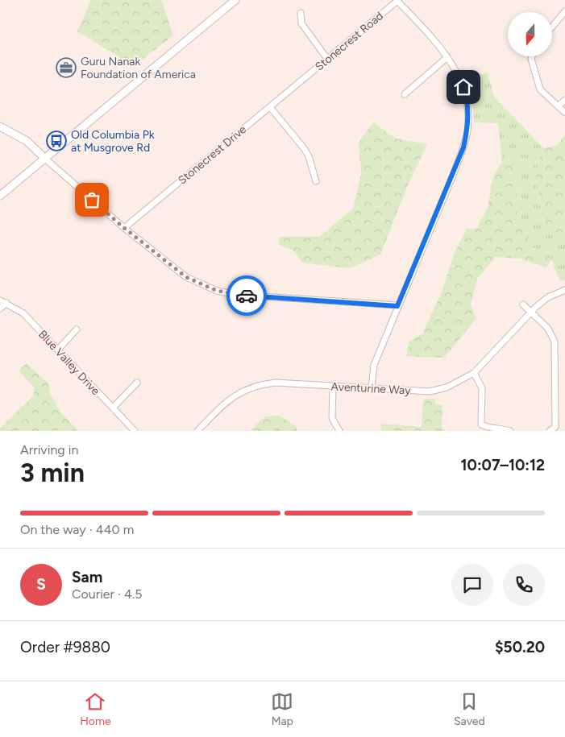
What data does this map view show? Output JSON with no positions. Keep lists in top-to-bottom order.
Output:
{
  "streets": {
    "street": [
      "Stonecrest Road",
      "Stonecrest Drive",
      "Blue Valley Drive",
      "Aventurine Way"
    ]
  },
  "crossings": [
    ["Stonecrest Road", "Stonecrest Drive"]
  ],
  "places": {
    "office": ["Guru Nanak Foundation of America"],
    "bus stop": ["Old Columbia Pk at Musgrove Rd"]
  },
  "north": "bottom",
  "page": {
    "heading": ["3 min", "Arriving in", "10:07–10:12"],
    "panel": [
      "Sam",
      "Courier · 4.5",
      "Order #9880",
      "$50.20"
    ],
    "bar": "On the way · 440 m",
    "round": "S",
    "tabs": ["Home", "Map", "Saved"]
  }
}
